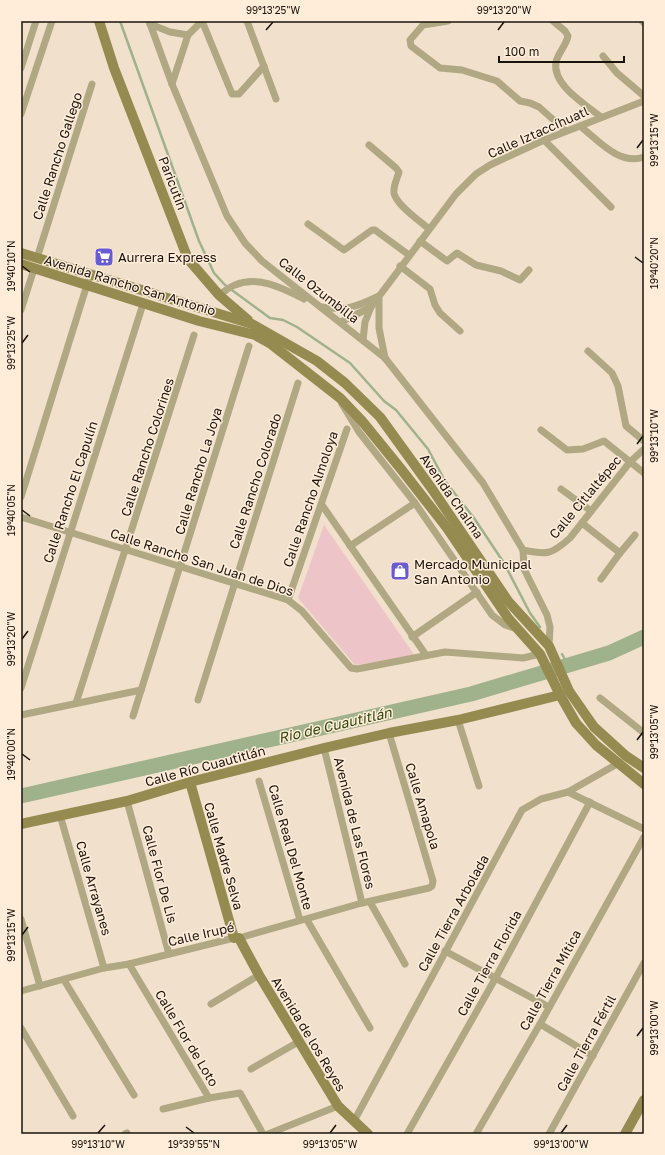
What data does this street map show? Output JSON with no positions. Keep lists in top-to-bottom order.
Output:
{
  "streets": {
    "main road": [
      "Paricutin",
      "Avenida Rancho San Antonio",
      "Avenida Chalma",
      "Calle Río Cuautitlán",
      "Calle Madre Selva",
      "Avenida de los Reyes"
    ],
    "street": [
      "Calle Iztaccíhuatl",
      "Calle Rancho Gallego",
      "Calle Ozumbilla",
      "Calle Rancho Colorines",
      "Calle Rancho La Joya",
      "Calle Rancho Colorado",
      "Calle Rancho El Capulín",
      "Calle Citlaltépec",
      "Calle Rancho Almoloya",
      "Calle Rancho San Juan de Dios",
      "Calle Amapola",
      "Avenida de Las Flores",
      "Calle Real Del Monte",
      "Calle Flor De Lis",
      "Calle Arrayanes",
      "Calle Tierra Arbolada",
      "Calle Irupé",
      "Calle Tierra Florida",
      "Calle Tierra Mítica",
      "Calle Flor de Loto",
      "Calle Tierra Fértil"
    ]
  },
  "crossings": [
    ["Calle Iztaccíhuatl", "Calle Ozumbilla"],
    ["Calle Rancho Gallego", "Avenida Rancho San Antonio"],
    ["Paricutin", "Avenida Rancho San Antonio"],
    ["Paricutin", "Avenida Chalma"],
    ["Avenida Rancho San Antonio", "Calle Rancho El Capulín"],
    ["Avenida Rancho San Antonio", "Avenida Chalma"],
    ["Calle Ozumbilla", "Calle Citlaltépec"],
    ["Calle Rancho Colorines", "Calle Rancho San Juan de Dios"],
    ["Calle Rancho La Joya", "Calle Rancho San Juan de Dios"],
    ["Calle Rancho Colorado", "Calle Rancho San Juan de Dios"],
    ["Calle Rancho El Capulín", "Calle Rancho San Juan de Dios"],
    ["Avenida Chalma", "Calle Rancho San Juan de Dios"],
    ["Avenida Chalma", "Calle Río Cuautitlán"],
    ["Avenida Chalma", "Calle Tierra Arbolada"],
    ["Calle Rancho Almoloya", "Calle Rancho San Juan de Dios"],
    ["Calle Río Cuautitlán", "Calle Amapola"],
    ["Calle Río Cuautitlán", "Avenida de Las Flores"],
    ["Calle Río Cuautitlán", "Calle Madre Selva"],
    ["Calle Río Cuautitlán", "Calle Flor De Lis"],
    ["Calle Río Cuautitlán", "Calle Arrayanes"],
    ["Calle Amapola", "Calle Irupé"],
    ["Avenida de Las Flores", "Calle Irupé"],
    ["Calle Real Del Monte", "Calle Irupé"],
    ["Calle Madre Selva", "Calle Irupé"],
    ["Calle Madre Selva", "Avenida de los Reyes"],
    ["Calle Flor De Lis", "Calle Irupé"],
    ["Calle Arrayanes", "Calle Irupé"],
    ["Calle Tierra Arbolada", "Avenida de los Reyes"],
    ["Calle Irupé", "Avenida de los Reyes"],
    ["Calle Irupé", "Calle Flor de Loto"]
  ],
  "water": ["Rio de Cuautitlán"],
  "places": {
    "supermarket": ["Aurrera Express"],
    "shop": ["Mercado Municipal San Antonio"]
  },
  "scale_bar": "100 m",
  "coordinates": [
    "99°13'25\"W",
    "99°13'20\"W",
    "99°13'15\"W",
    "19°40'20\"N",
    "19°40'10\"N",
    "99°13'10\"W",
    "19°40'05\"N",
    "99°13'05\"W",
    "19°40'00\"N",
    "99°13'00\"W",
    "19°39'55\"N"
  ]
}
